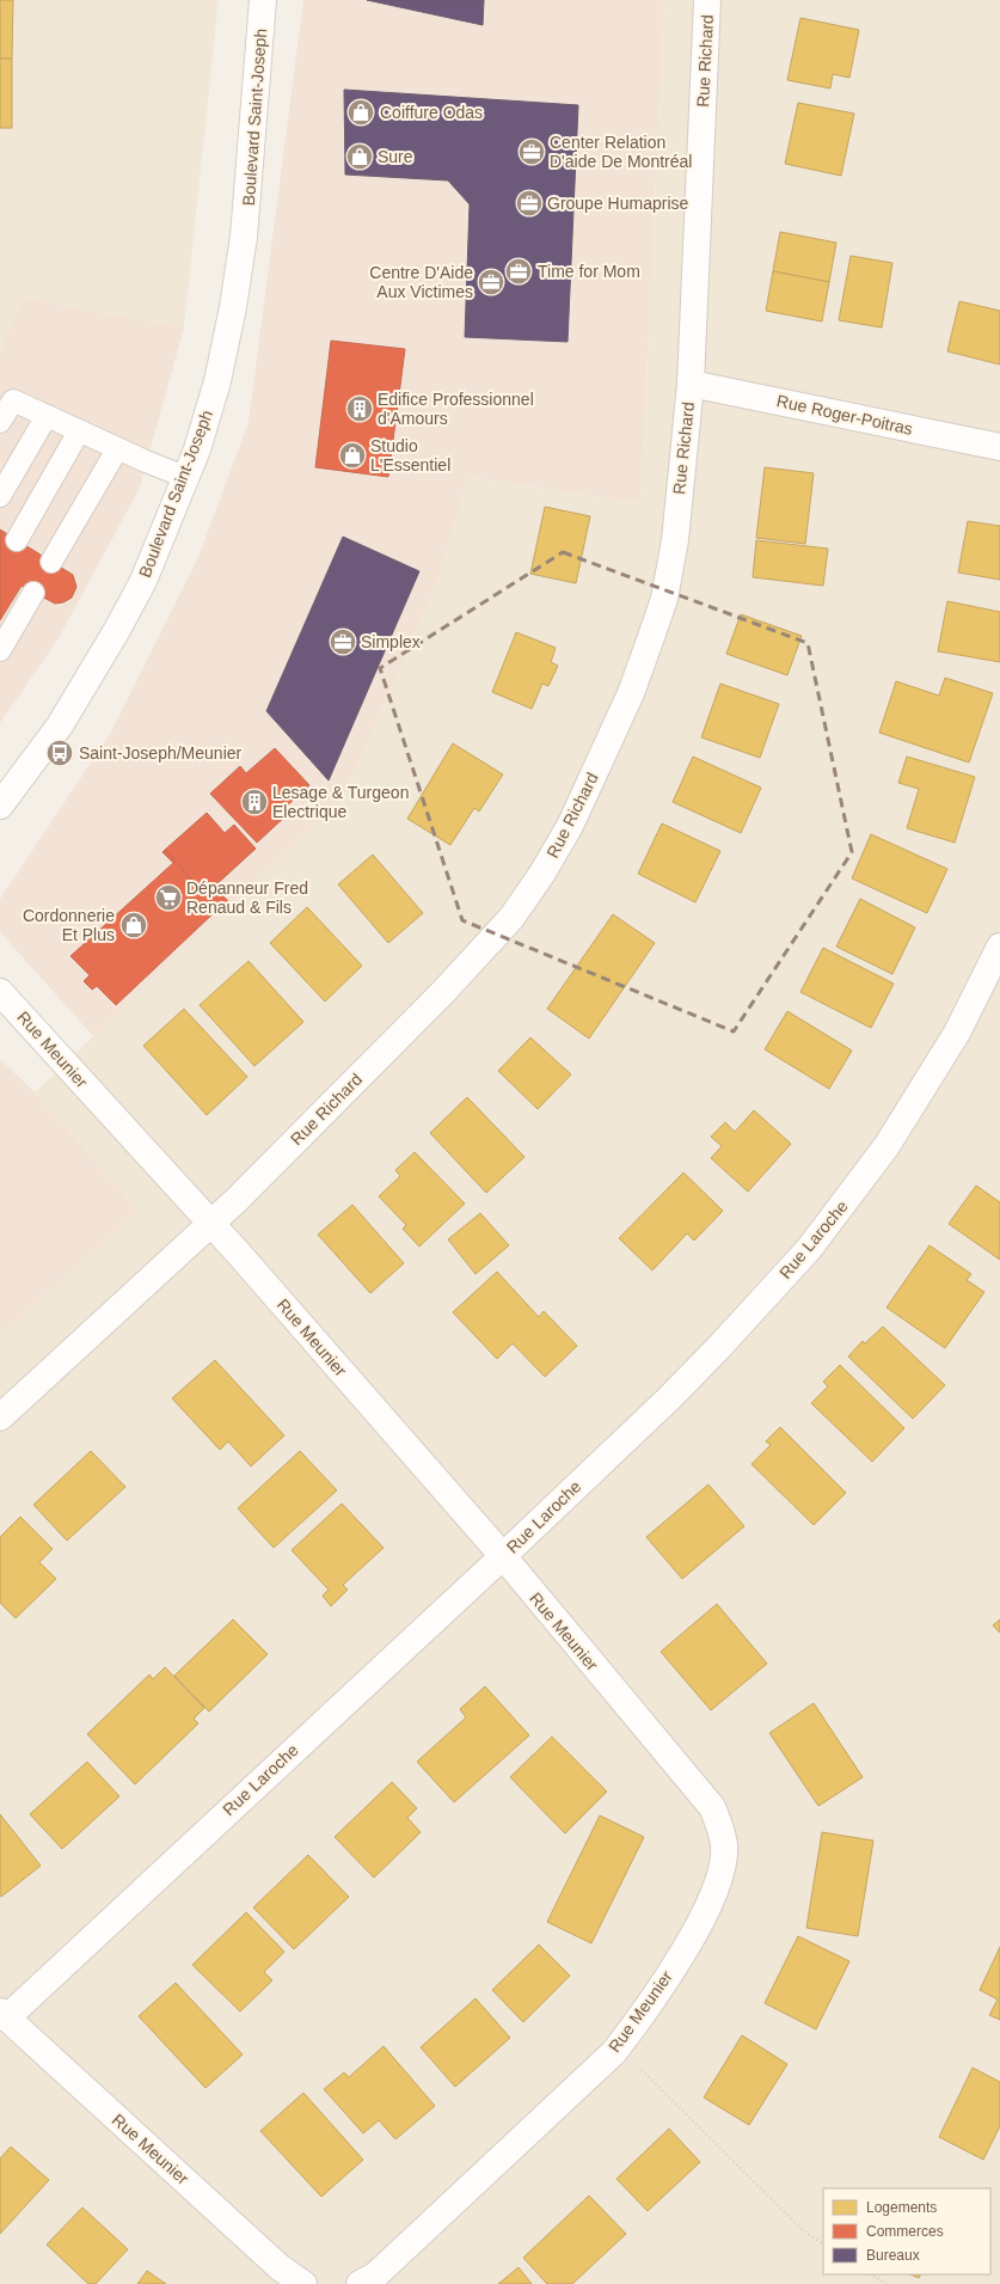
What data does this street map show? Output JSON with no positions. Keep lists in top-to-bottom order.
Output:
{
  "streets": {
    "street": [
      "Rue Richard",
      "Boulevard Saint-Joseph",
      "Rue Roger-Poitras",
      "Rue Meunier",
      "Rue Laroche"
    ]
  },
  "crossings": [
    ["Rue Richard", "Rue Roger-Poitras"],
    ["Rue Richard", "Rue Meunier"],
    ["Rue Meunier", "Rue Laroche"]
  ],
  "places": {
    "shop": [
      "Coiffure Odas",
      "Sure",
      "Studio L'Essentiel",
      "Cordonnerie Et Plus"
    ],
    "office": [
      "Center Relation D'aide De Montréal",
      "Groupe Humaprise",
      "Time for Mom",
      "Centre D'Aide Aux Victimes",
      "Simplex"
    ],
    "building": ["Edifice Professionnel d'Amours", "Lesage & Turgeon Electrique"],
    "bus stop": ["Saint-Joseph/Meunier"],
    "supermarket": ["Dépanneur Fred Renaud & Fils"]
  },
  "legend": ["Logements", "Commerces", "Bureaux"]
}
